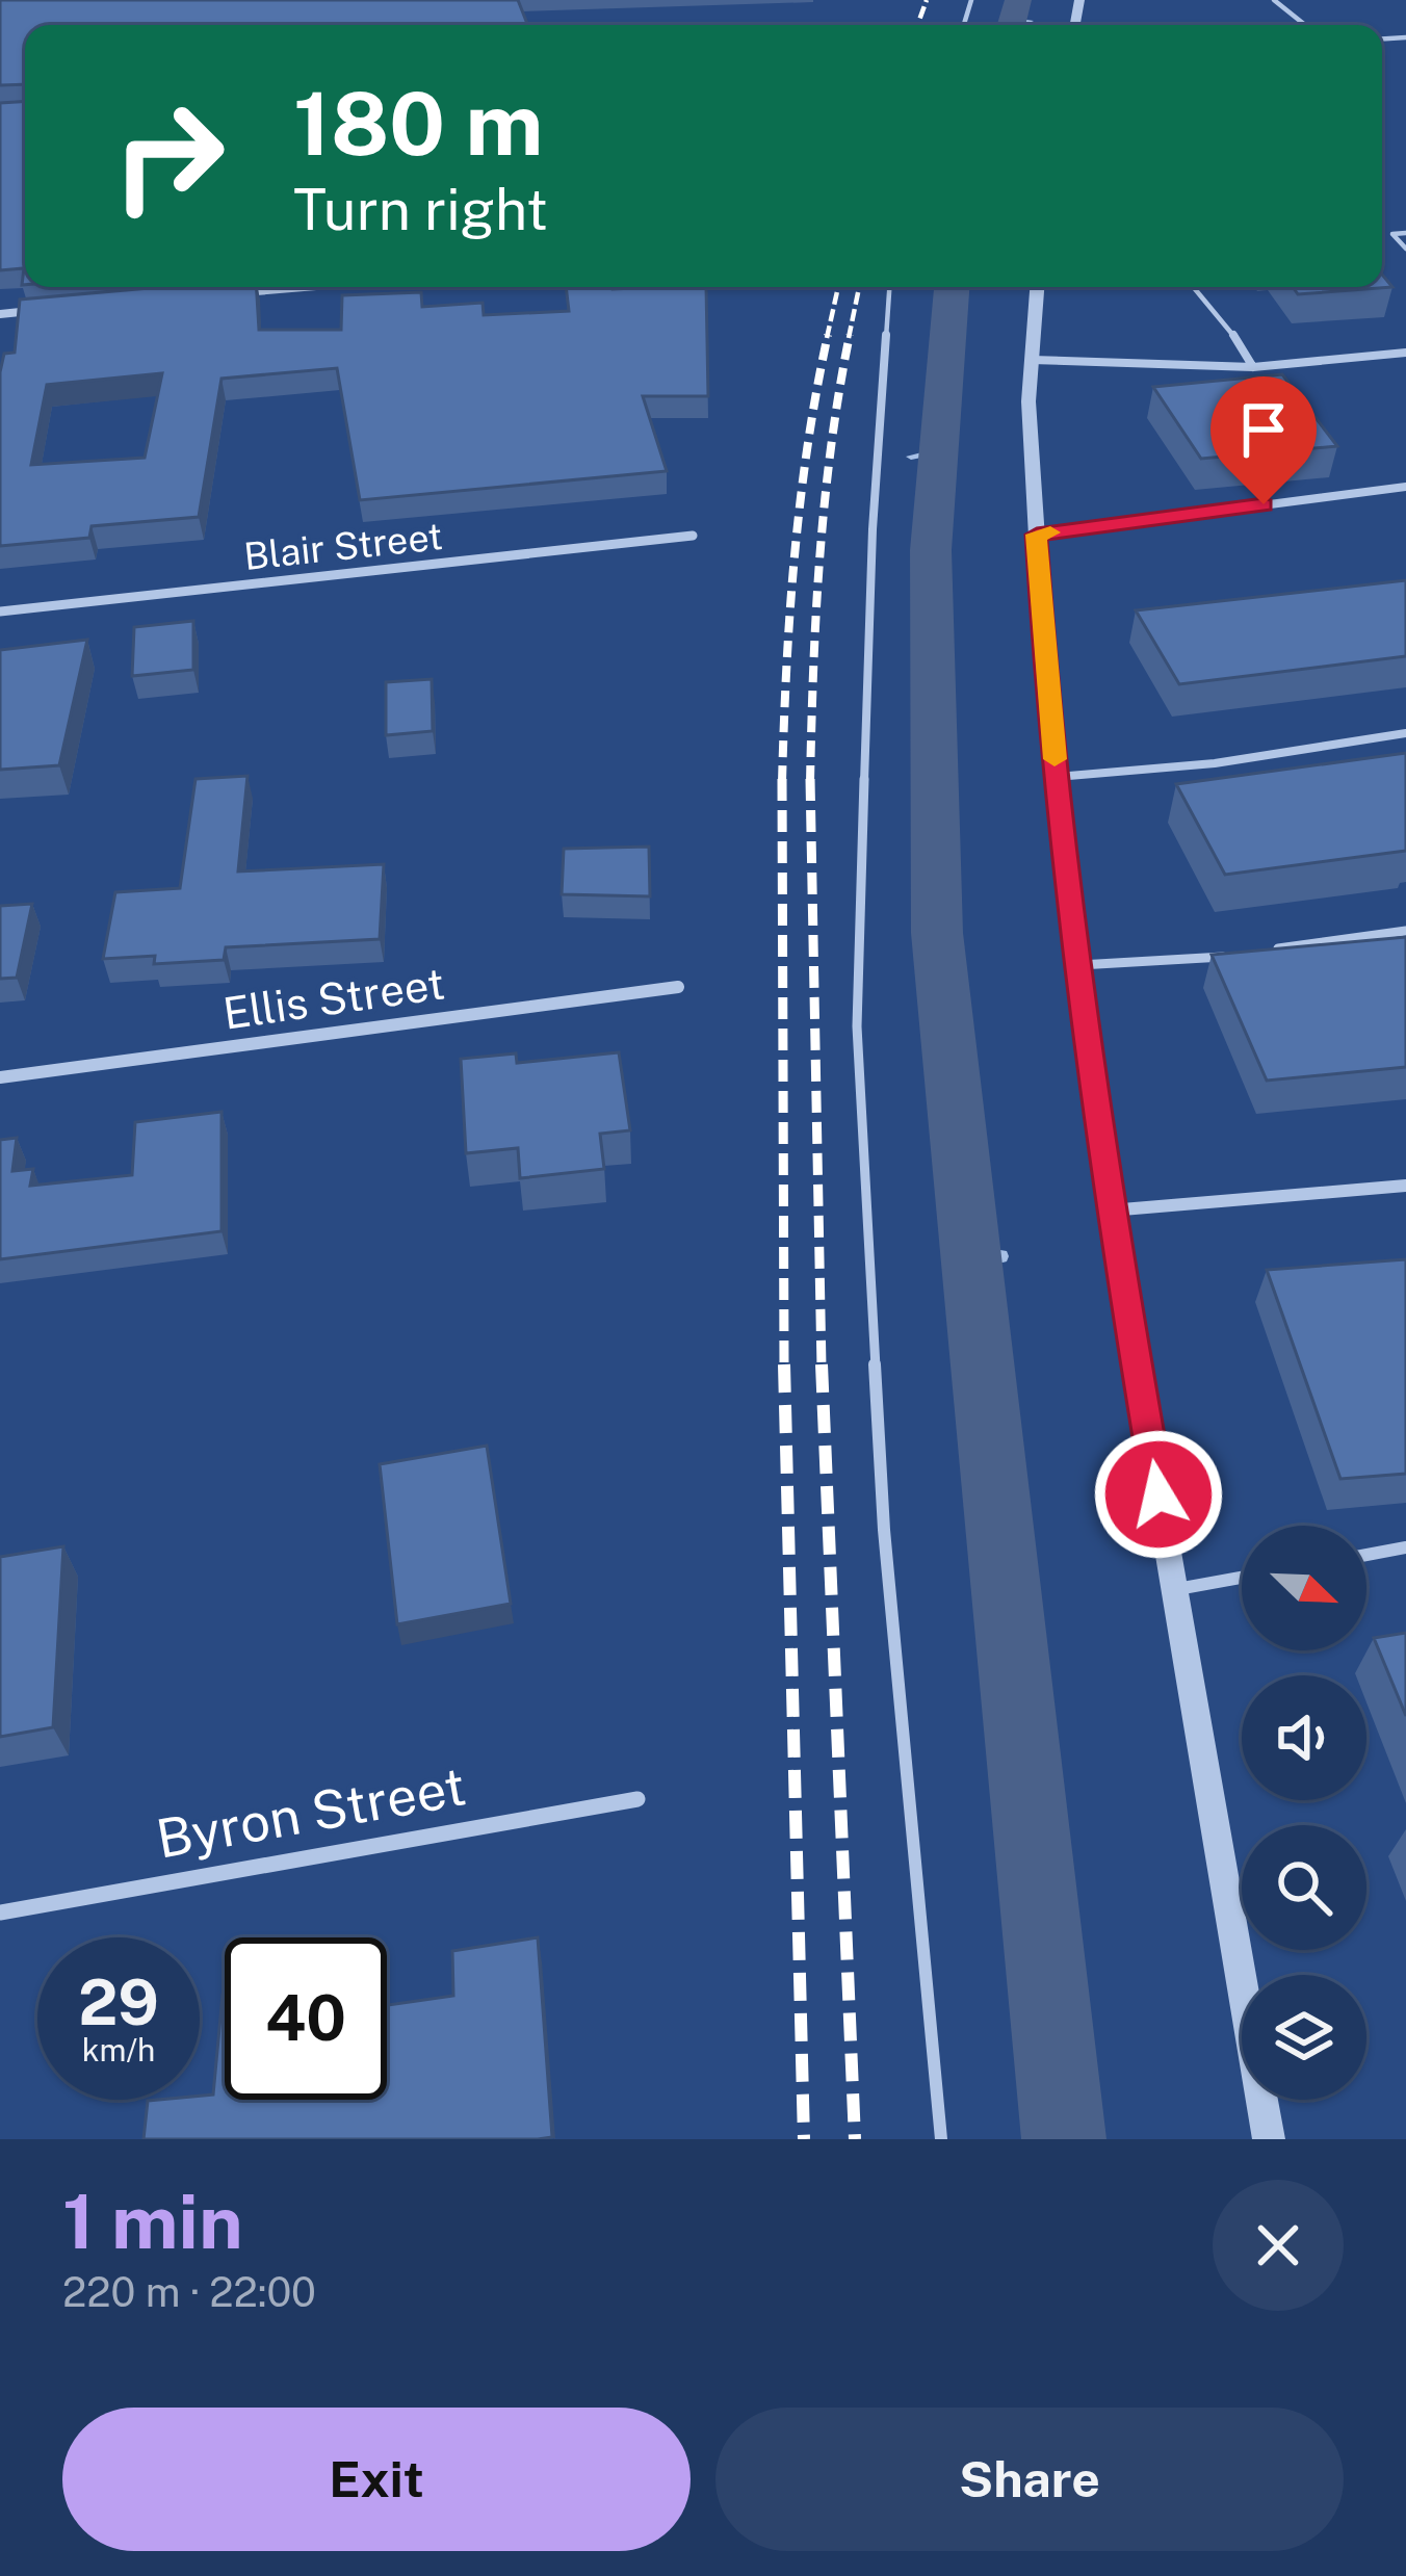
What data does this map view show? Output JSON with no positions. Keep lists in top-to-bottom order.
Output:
{
  "streets": {
    "street": ["Blair Street", "Ellis Street", "Byron Street"]
  },
  "north": "bottom right",
  "page": {
    "turn": ["180 m", "Turn right"],
    "speed": "29 km/h",
    "limit": "40",
    "heading": ["1 min", "220 m · 22:00"],
    "buttons": ["Exit", "Share"]
  }
}
